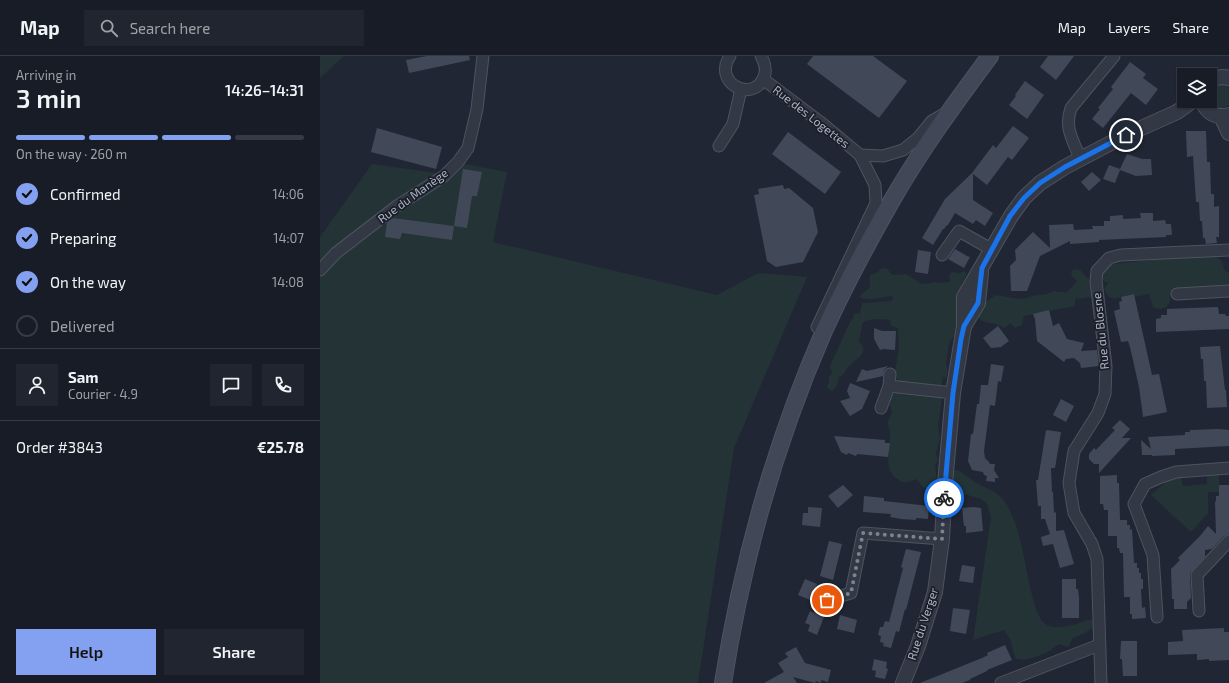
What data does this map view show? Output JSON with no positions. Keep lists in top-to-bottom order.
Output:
{
  "streets": {
    "street": [
      "Rue des Logettes",
      "Rue du Manège",
      "Rue du Blosne",
      "Rue du Verger"
    ]
  },
  "page": {
    "header": "Map",
    "search": "Search here",
    "nav": ["Map", "Layers", "Share"],
    "heading": ["3 min", "Arriving in", "14:26–14:31"],
    "panel": [
      "Sam",
      "Courier · 4.9",
      "Order #3843",
      "€25.78"
    ],
    "bar": "On the way · 260 m",
    "list": [
      ["Confirmed", "14:06"],
      ["Preparing", "14:07"],
      ["On the way", "14:08"],
      "Delivered"
    ],
    "buttons": ["Help", "Share"]
  }
}
